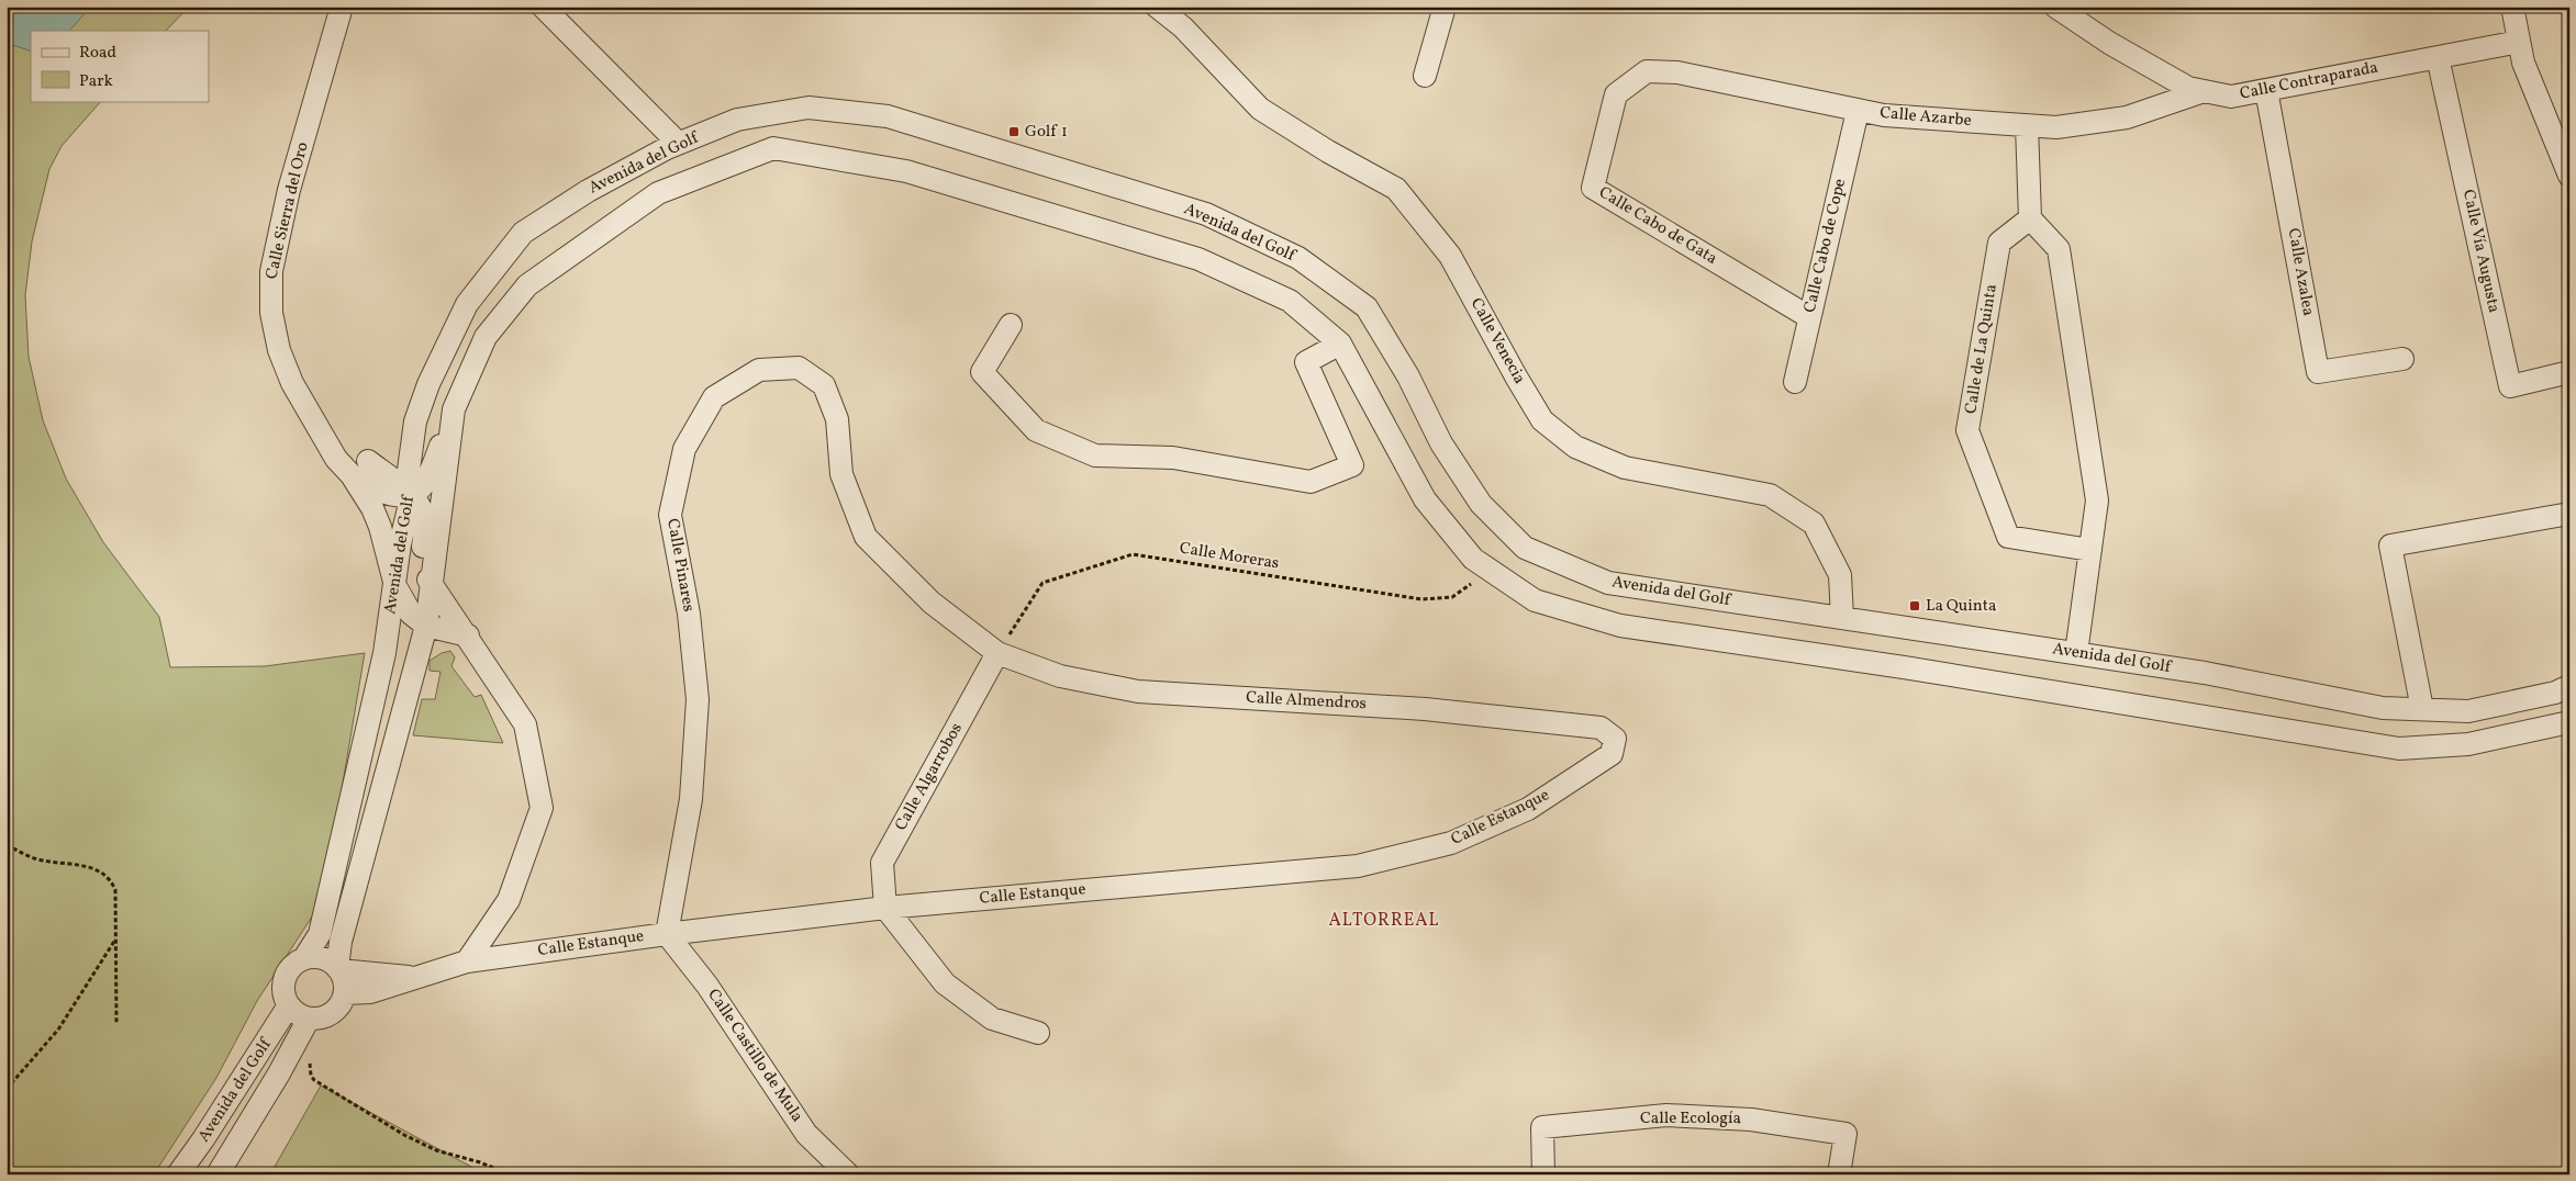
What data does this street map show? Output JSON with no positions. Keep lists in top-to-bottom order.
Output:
{
  "streets": {
    "street": [
      "Calle Contraparada",
      "Calle Azarbe",
      "Avenida del Golf",
      "Calle Sierra del Oro",
      "Calle Cabo de Gata",
      "Calle Cabo de Cope",
      "Calle Vía Augusta",
      "Calle Azalea",
      "Calle Venecia",
      "Calle de La Quinta",
      "Calle Pinares",
      "Calle Almendros",
      "Calle Algarrobos",
      "Calle Estanque",
      "Calle Castillo de Mula",
      "Calle Ecología"
    ],
    "path": ["Calle Moreras"]
  },
  "crossings": [
    ["Calle Contraparada", "Calle Azarbe"],
    ["Calle Contraparada", "Calle Vía Augusta"],
    ["Calle Contraparada", "Calle Azalea"],
    ["Calle Azarbe", "Calle Cabo de Gata"],
    ["Calle Azarbe", "Calle Cabo de Cope"],
    ["Avenida del Golf", "Calle Venecia"],
    ["Avenida del Golf", "Calle Moreras"],
    ["Avenida del Golf", "Calle Estanque"],
    ["Calle Cabo de Gata", "Calle Cabo de Cope"],
    ["Calle Moreras", "Calle Pinares"],
    ["Calle Moreras", "Calle Almendros"],
    ["Calle Moreras", "Calle Algarrobos"],
    ["Calle Pinares", "Calle Almendros"],
    ["Calle Pinares", "Calle Algarrobos"],
    ["Calle Pinares", "Calle Estanque"],
    ["Calle Pinares", "Calle Castillo de Mula"],
    ["Calle Almendros", "Calle Algarrobos"],
    ["Calle Almendros", "Calle Estanque"],
    ["Calle Algarrobos", "Calle Estanque"],
    ["Calle Estanque", "Calle Castillo de Mula"]
  ],
  "districts": ["ALTORREAL"],
  "places": {
    "transit": ["Golf 1", "La Quinta"]
  },
  "legend": ["Road", "Park"]
}
